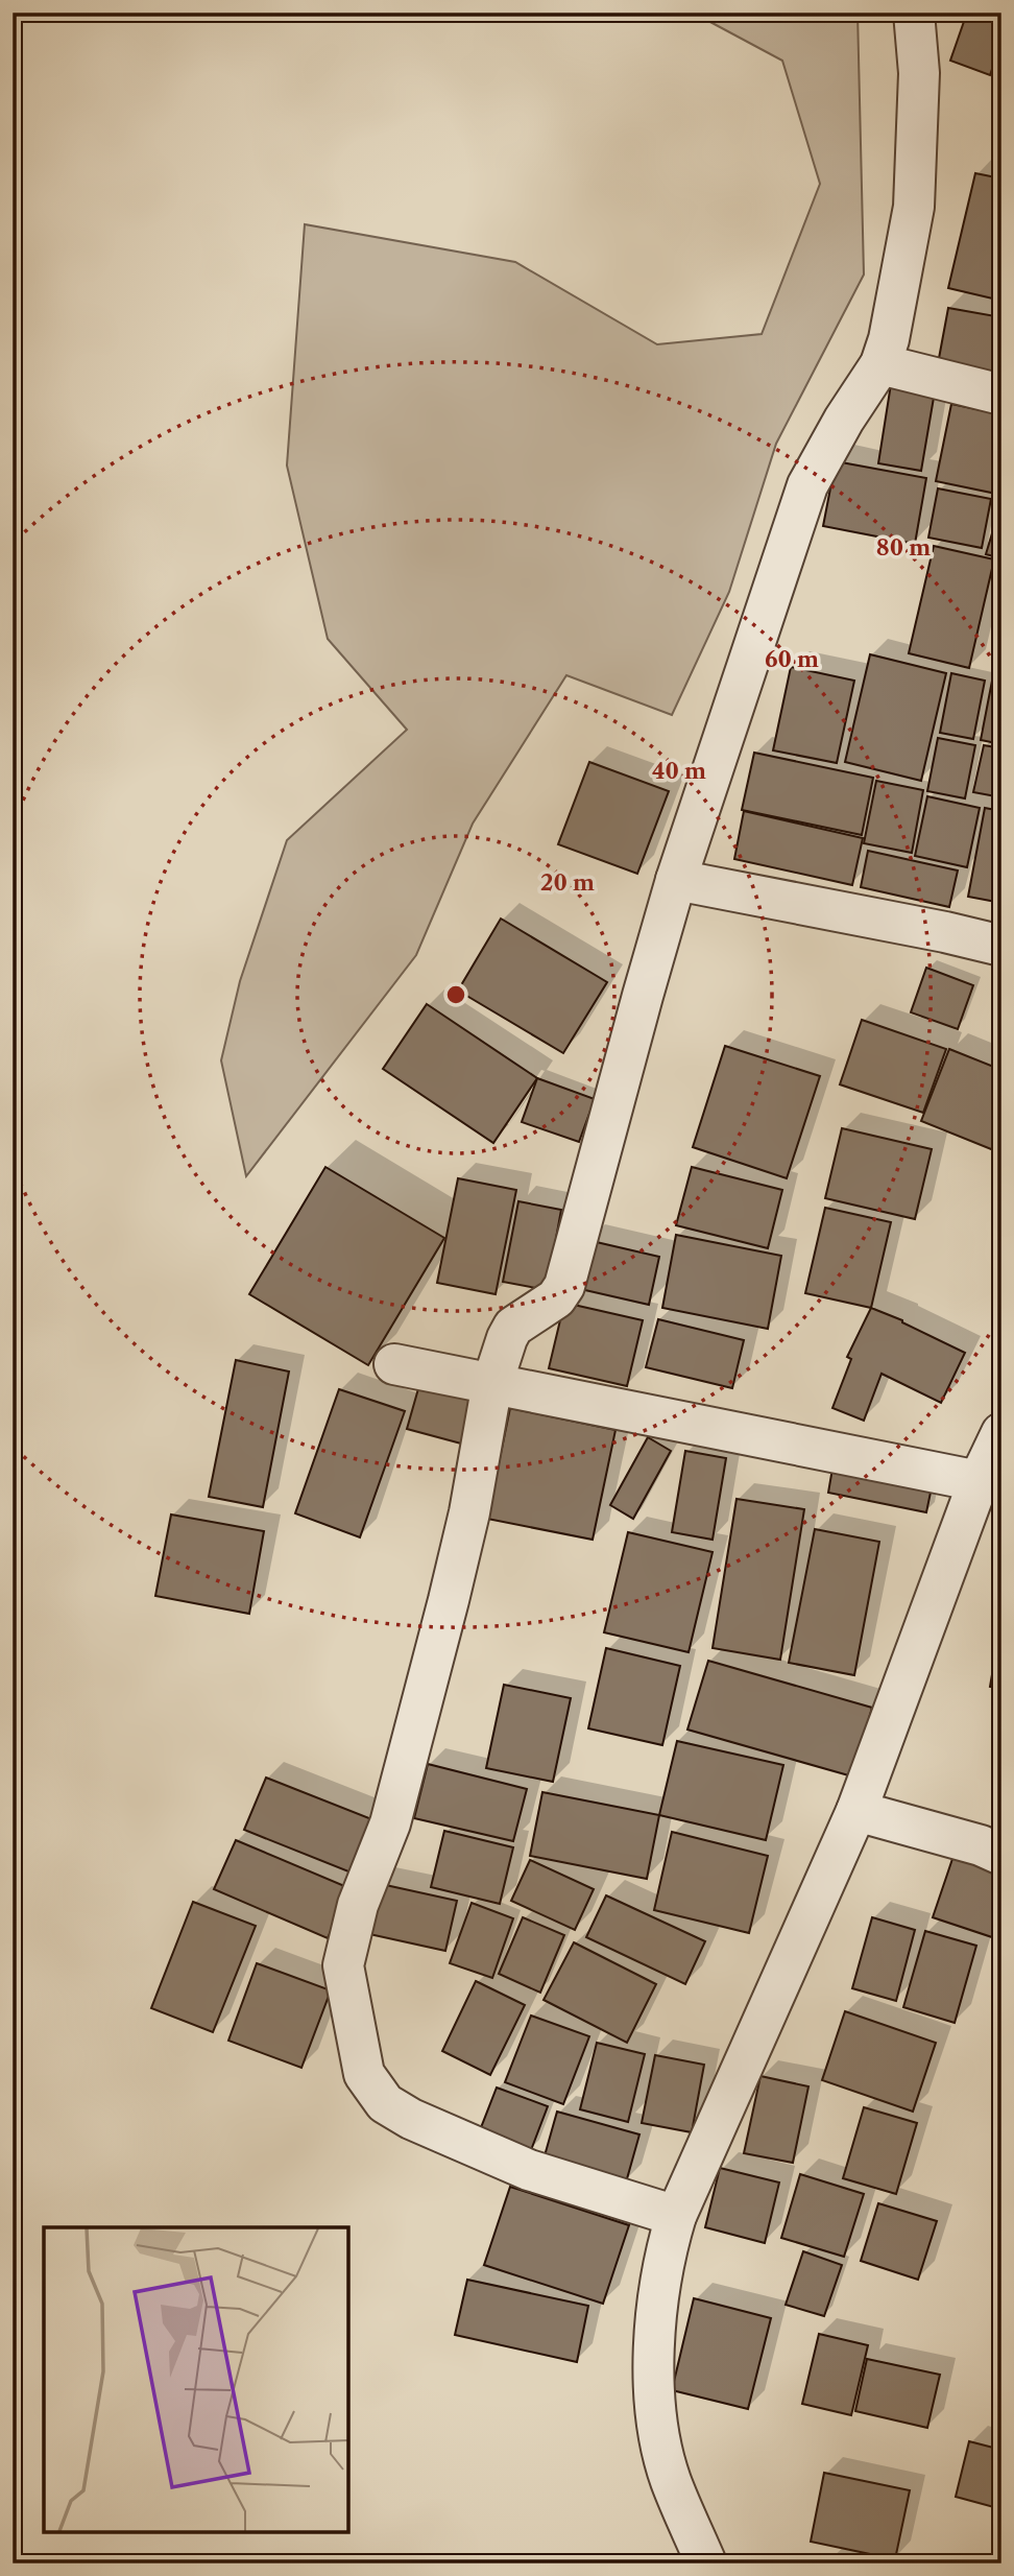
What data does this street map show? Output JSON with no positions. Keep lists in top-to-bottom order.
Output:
{
  "rings": [
    "80 m",
    "60 m",
    "40 m",
    "20 m"
  ]
}
